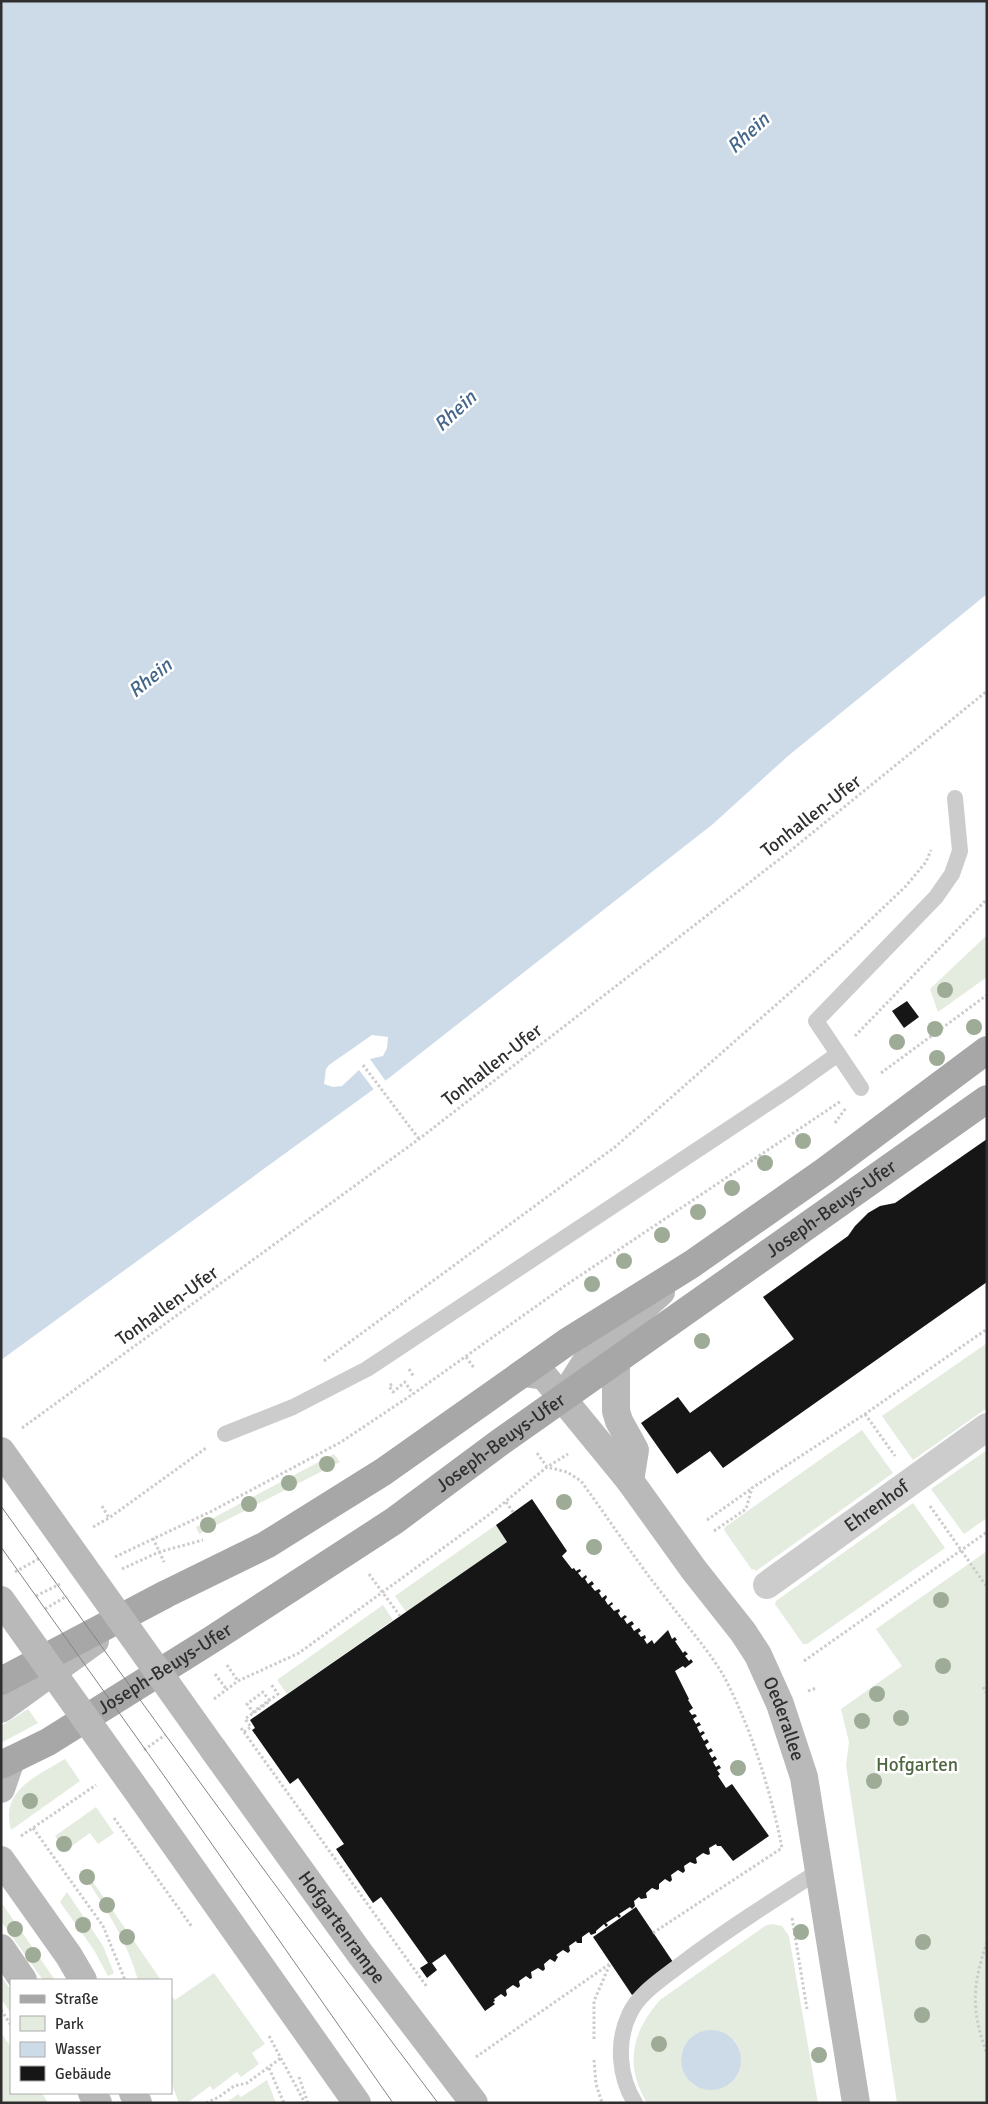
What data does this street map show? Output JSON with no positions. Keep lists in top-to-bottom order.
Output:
{
  "streets": {
    "main road": ["Joseph-Beuys-Ufer", "Oederallee", "Hofgartenrampe"],
    "street": ["Ehrenhof"],
    "path": ["Tonhallen-Ufer"]
  },
  "crossings": [
    ["Tonhallen-Ufer", "Hofgartenrampe"],
    ["Joseph-Beuys-Ufer", "Oederallee"]
  ],
  "water": ["Rhein"],
  "parks": ["Hofgarten"],
  "legend": [
    "Straße",
    "Park",
    "Wasser",
    "Gebäude"
  ]
}
